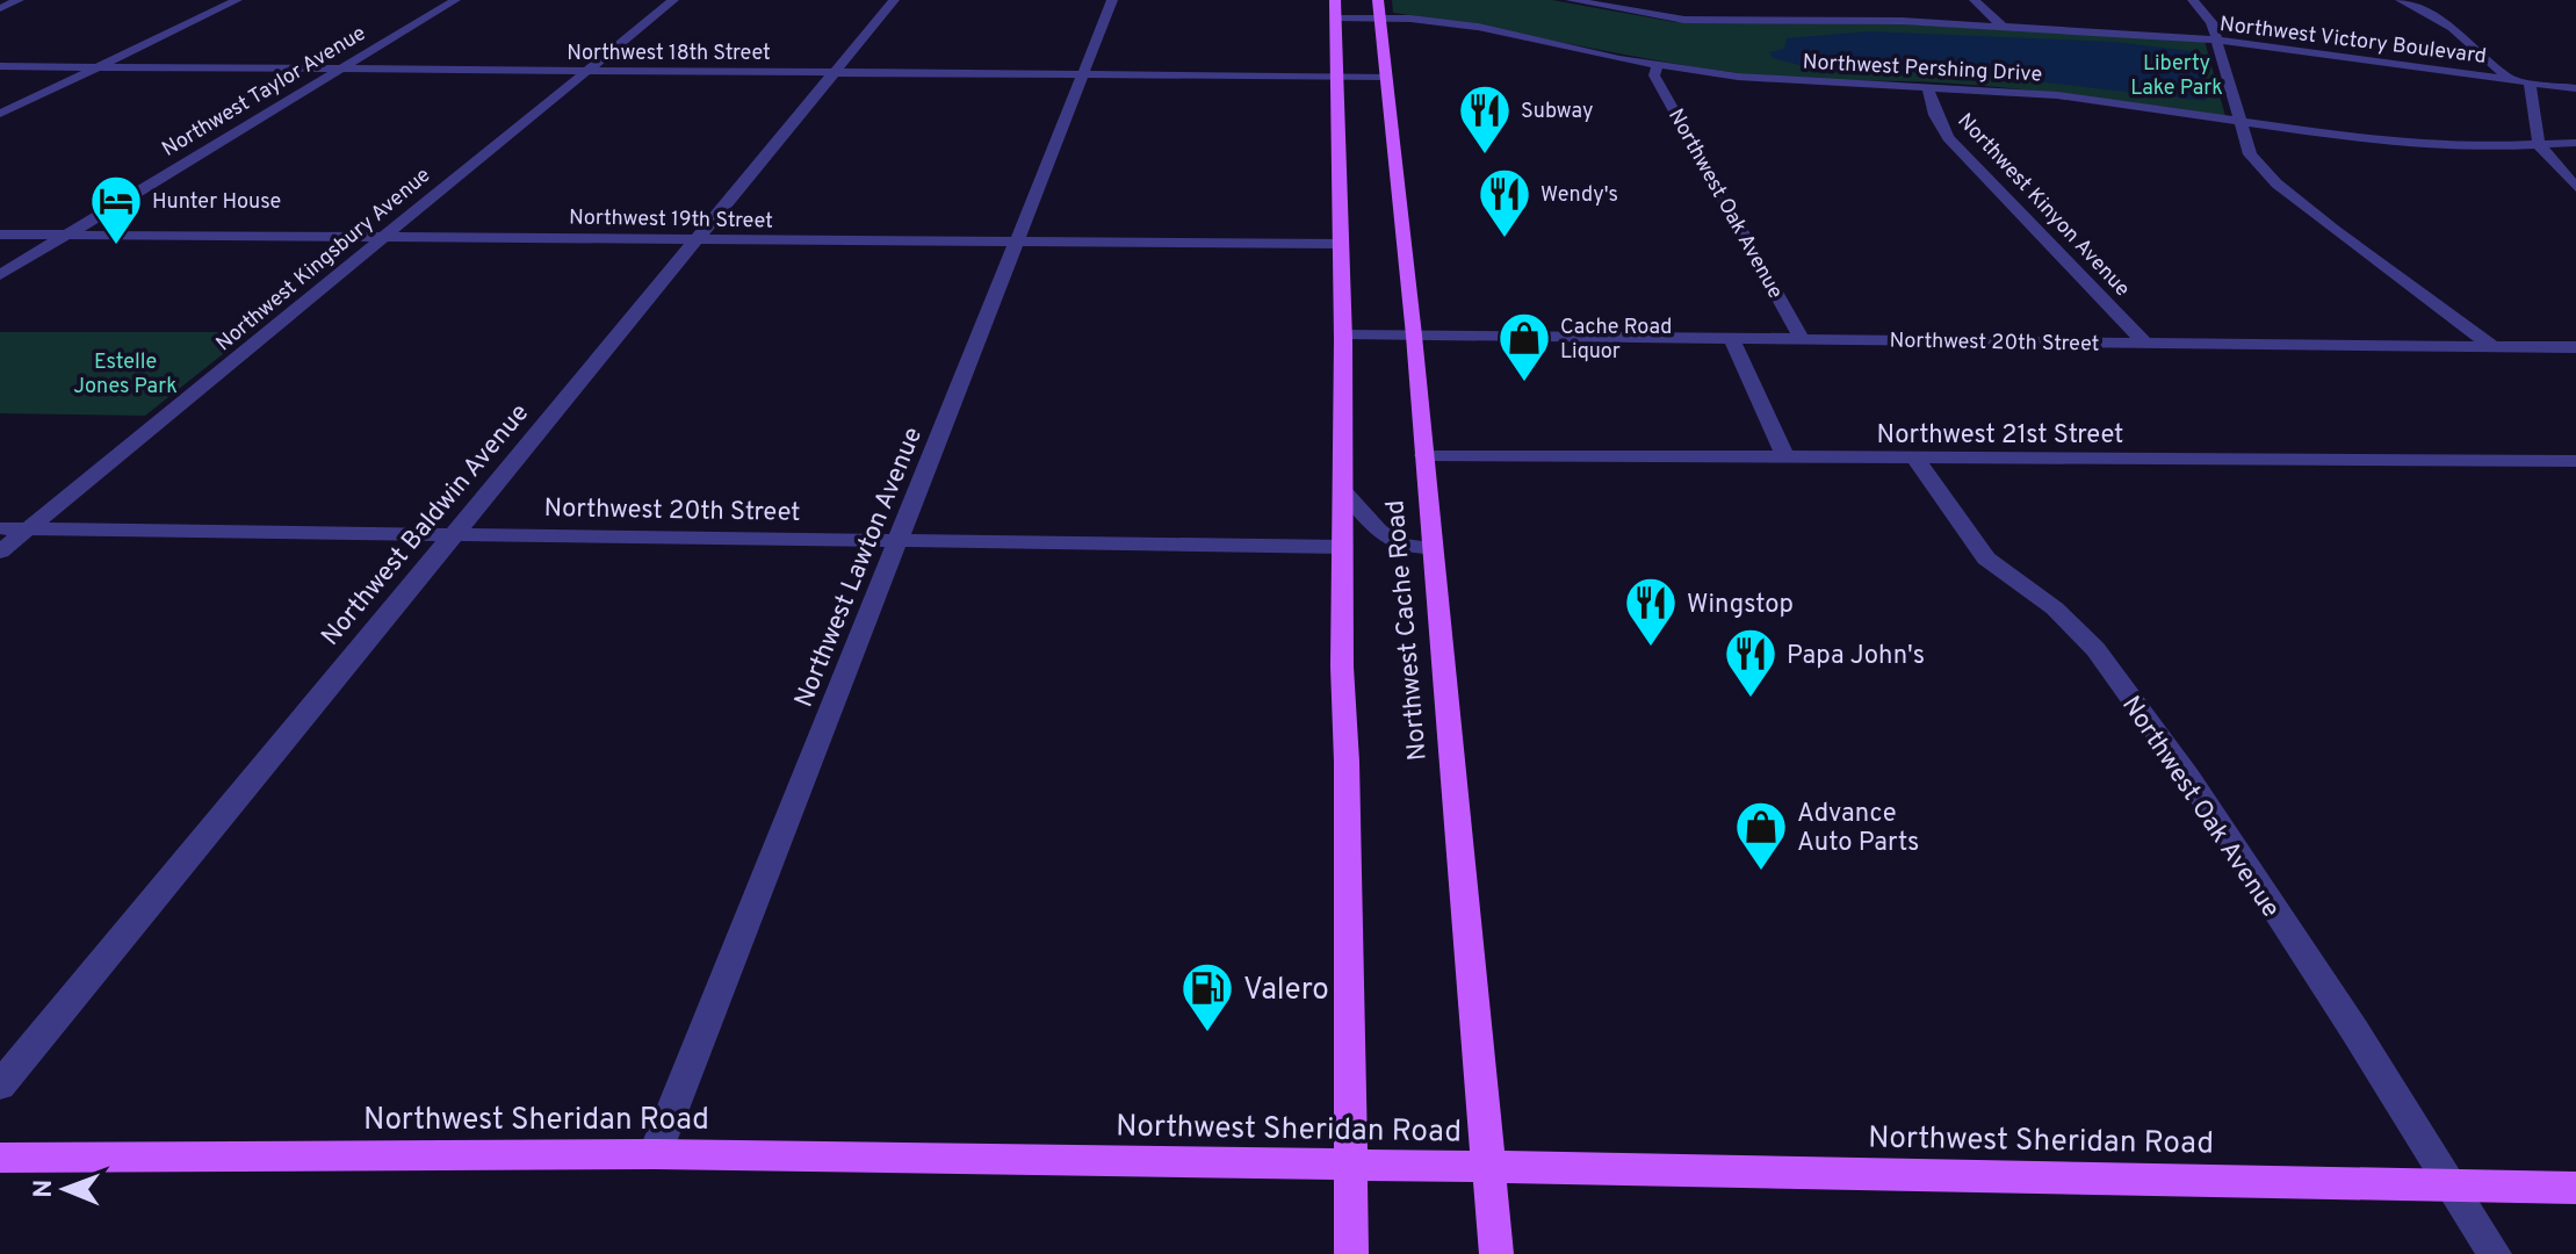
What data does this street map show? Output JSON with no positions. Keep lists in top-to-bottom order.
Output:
{
  "streets": {
    "main road": ["Northwest Cache Road", "Northwest Sheridan Road"],
    "street": [
      "Northwest Victory Boulevard",
      "Northwest 18th Street",
      "Northwest Pershing Drive",
      "Northwest Taylor Avenue",
      "Northwest Oak Avenue",
      "Northwest Kinyon Avenue",
      "Northwest 19th Street",
      "Northwest Kingsbury Avenue",
      "Northwest 20th Street",
      "Northwest 21st Street",
      "Northwest Baldwin Avenue",
      "Northwest Lawton Avenue"
    ]
  },
  "crossings": [
    ["Northwest 18th Street", "Northwest Taylor Avenue"],
    ["Northwest 18th Street", "Northwest Kingsbury Avenue"],
    ["Northwest 18th Street", "Northwest Baldwin Avenue"],
    ["Northwest 18th Street", "Northwest Lawton Avenue"],
    ["Northwest 18th Street", "Northwest Cache Road"],
    ["Northwest Pershing Drive", "Northwest Oak Avenue"],
    ["Northwest Pershing Drive", "Northwest Kinyon Avenue"],
    ["Northwest Pershing Drive", "Northwest Cache Road"],
    ["Northwest Taylor Avenue", "Northwest 19th Street"],
    ["Northwest Oak Avenue", "Northwest 20th Street"],
    ["Northwest Oak Avenue", "Northwest 21st Street"],
    ["Northwest Oak Avenue", "Northwest Sheridan Road"],
    ["Northwest Kinyon Avenue", "Northwest 20th Street"],
    ["Northwest 19th Street", "Northwest Kingsbury Avenue"],
    ["Northwest 19th Street", "Northwest Baldwin Avenue"],
    ["Northwest 19th Street", "Northwest Lawton Avenue"],
    ["Northwest 19th Street", "Northwest Cache Road"],
    ["Northwest Kingsbury Avenue", "Northwest 20th Street"],
    ["Northwest 20th Street", "Northwest Baldwin Avenue"],
    ["Northwest 20th Street", "Northwest Lawton Avenue"],
    ["Northwest 20th Street", "Northwest Cache Road"],
    ["Northwest 21st Street", "Northwest Cache Road"],
    ["Northwest Lawton Avenue", "Northwest Sheridan Road"],
    ["Northwest Cache Road", "Northwest Sheridan Road"]
  ],
  "parks": ["Liberty Lake Park", "Estelle Jones Park"],
  "places": {
    "restaurant": [
      "Subway",
      "Wendy's",
      "Wingstop",
      "Papa John's"
    ],
    "hotel": ["Hunter House"],
    "shop": ["Cache Road Liquor", "Advance Auto Parts"],
    "fuel station": ["Valero"]
  },
  "north": "left"
}
